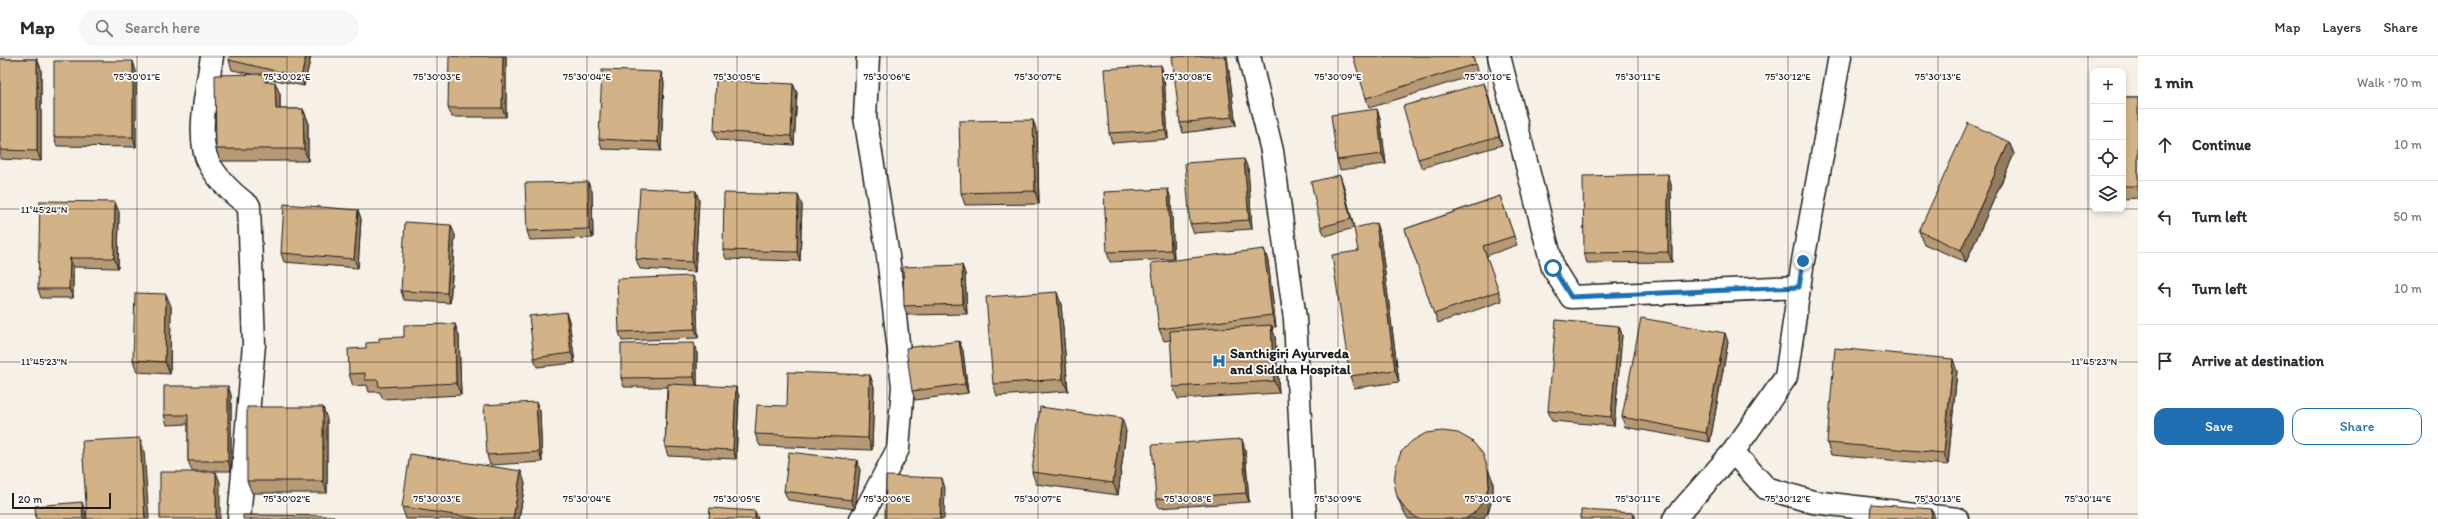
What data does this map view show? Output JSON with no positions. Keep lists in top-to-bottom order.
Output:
{
  "places": {
    "hospital": ["Santhigiri Ayurveda and Siddha Hospital"]
  },
  "scale_bar": "20 m",
  "page": {
    "header": "Map",
    "search": "Search here",
    "nav": ["Map", "Layers", "Share"],
    "heading": ["1 min", "Walk · 70 m"],
    "map_buttons": ["+", "−"],
    "list": [
      ["Continue", "10 m"],
      ["Turn left", "50 m"],
      ["Turn left", "10 m"],
      "Arrive at destination"
    ],
    "buttons": ["Save", "Share"],
    "scale": "20 m"
  },
  "coordinates": [
    "75°30'01\"E",
    "75°30'02\"E",
    "75°30'03\"E",
    "75°30'04\"E",
    "75°30'05\"E",
    "75°30'06\"E",
    "75°30'07\"E",
    "75°30'08\"E",
    "75°30'09\"E",
    "75°30'10\"E",
    "75°30'11\"E",
    "75°30'12\"E",
    "75°30'13\"E",
    "11°45'24\"N",
    "11°45'23\"N",
    "75°30'14\"E"
  ]
}
